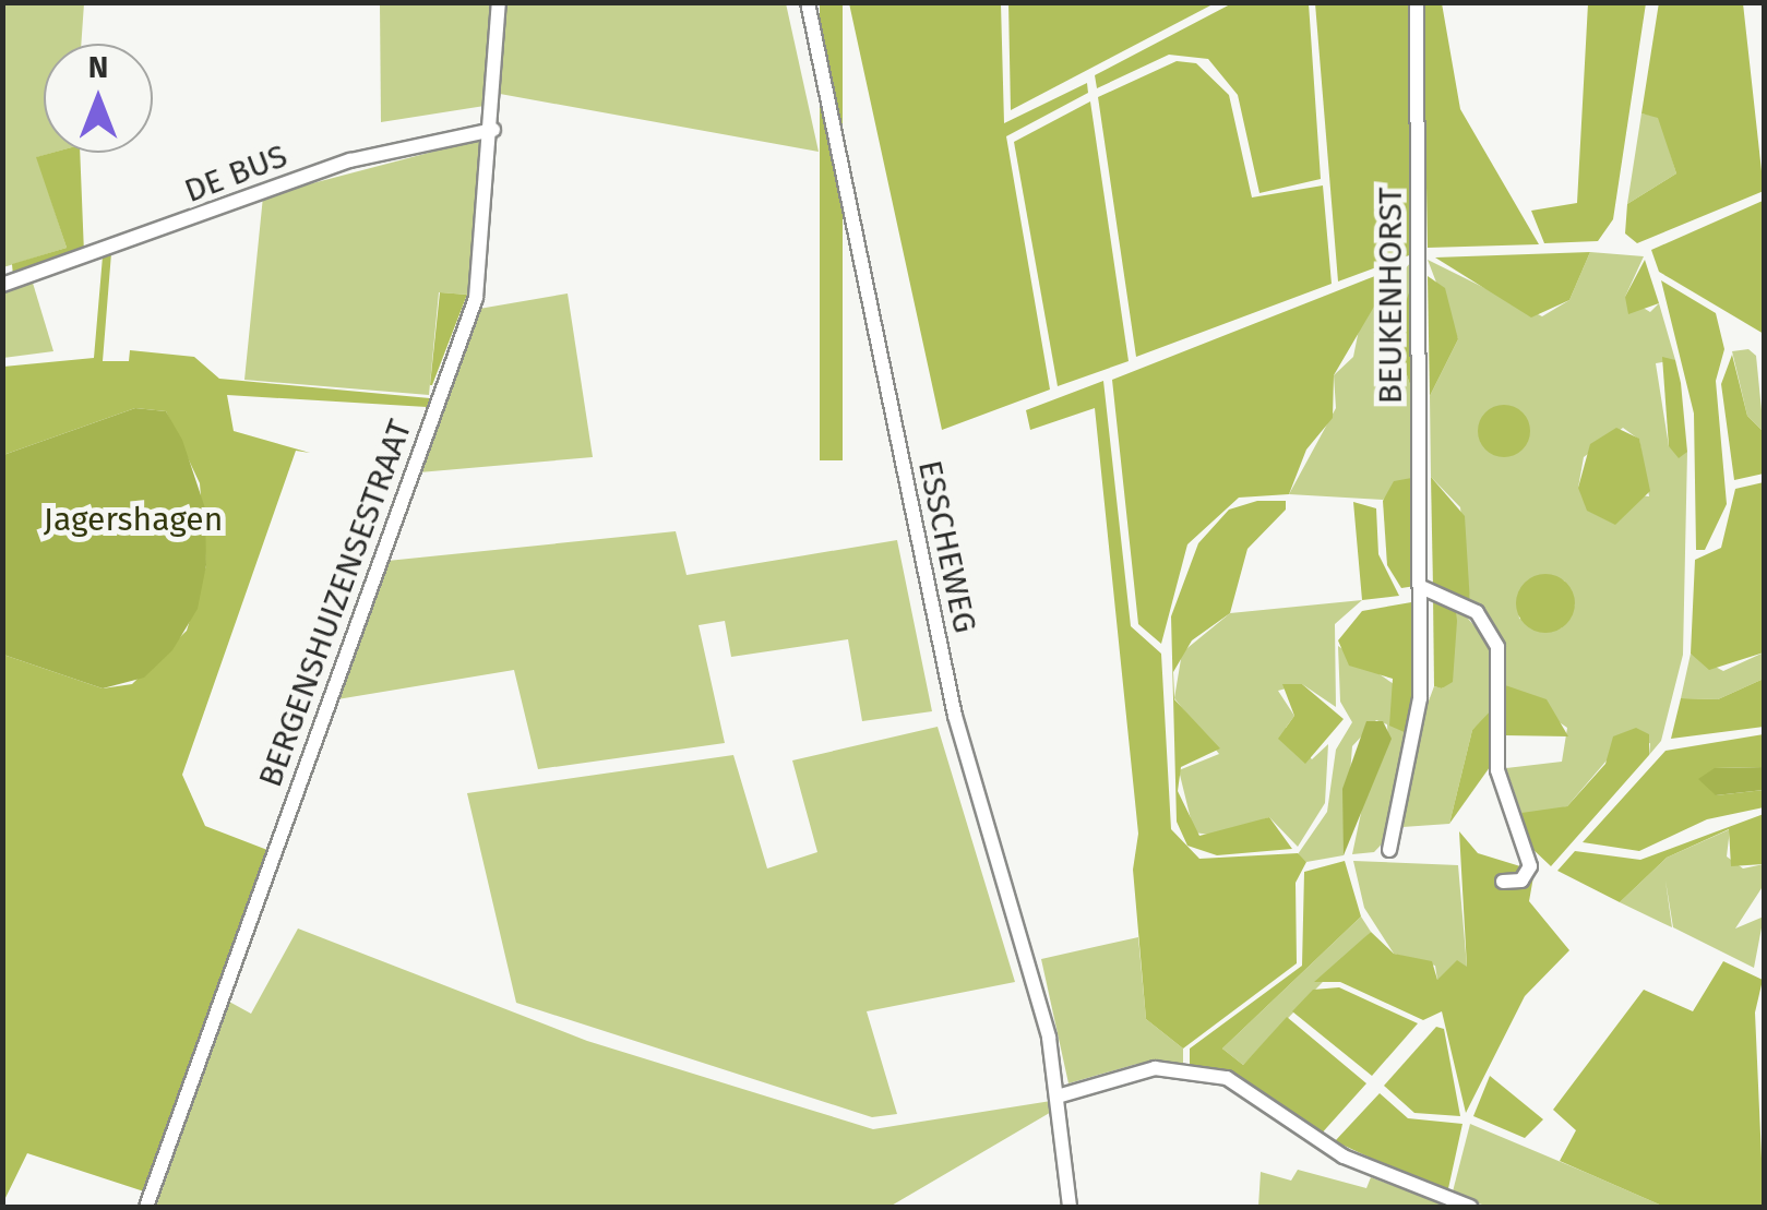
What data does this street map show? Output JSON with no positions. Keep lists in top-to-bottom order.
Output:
{
  "streets": {
    "street": [
      "DE BUS",
      "BEUKENHORST",
      "ESSCHEWEG",
      "BERGENSHUIZENSESTRAAT"
    ]
  },
  "crossings": [
    ["DE BUS", "BERGENSHUIZENSESTRAAT"]
  ],
  "parks": ["Jagershagen"],
  "north": "top"
}
